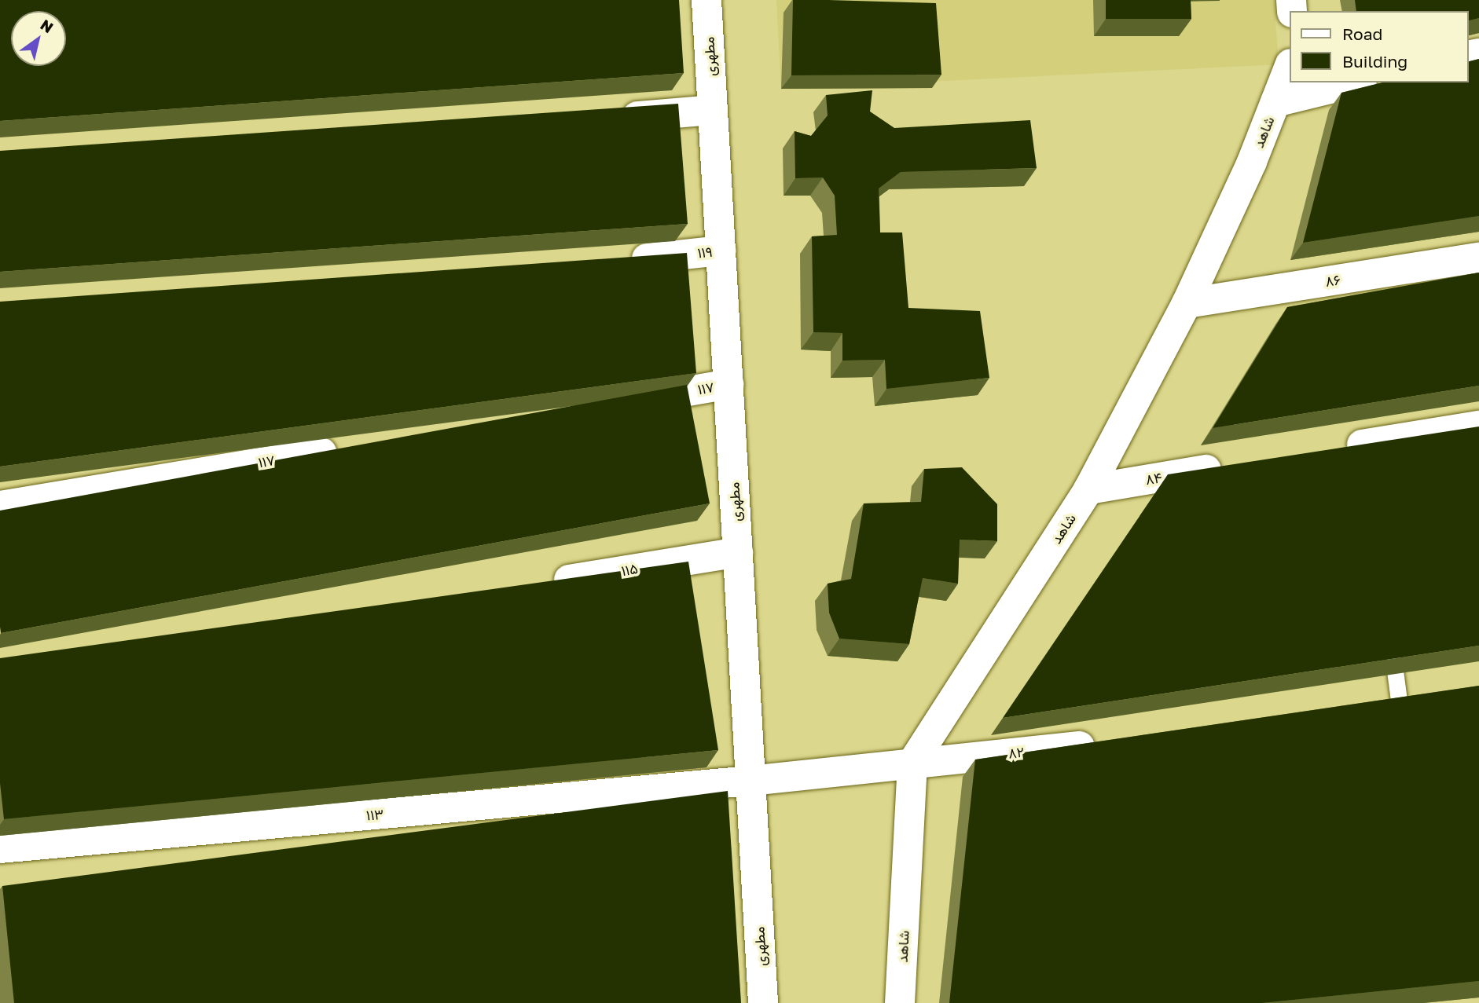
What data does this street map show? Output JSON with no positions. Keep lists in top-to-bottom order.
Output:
{
  "streets": {
    "street": [
      "مطهری",
      "شاهد",
      "۱۱۹",
      "۸۶",
      "۱۱۷",
      "۸۴",
      "۱۱۵",
      "۸۲",
      "۱۱۳"
    ]
  },
  "crossings": [
    ["مطهری", "۱۱۹"],
    ["مطهری", "۱۱۷"],
    ["مطهری", "۱۱۵"],
    ["مطهری", "۸۲"],
    ["مطهری", "۱۱۳"],
    ["شاهد", "۸۶"],
    ["شاهد", "۸۴"],
    ["شاهد", "۸۲"],
    ["۸۲", "۱۱۳"]
  ],
  "legend": ["Road", "Building"],
  "north": "top right"
}
